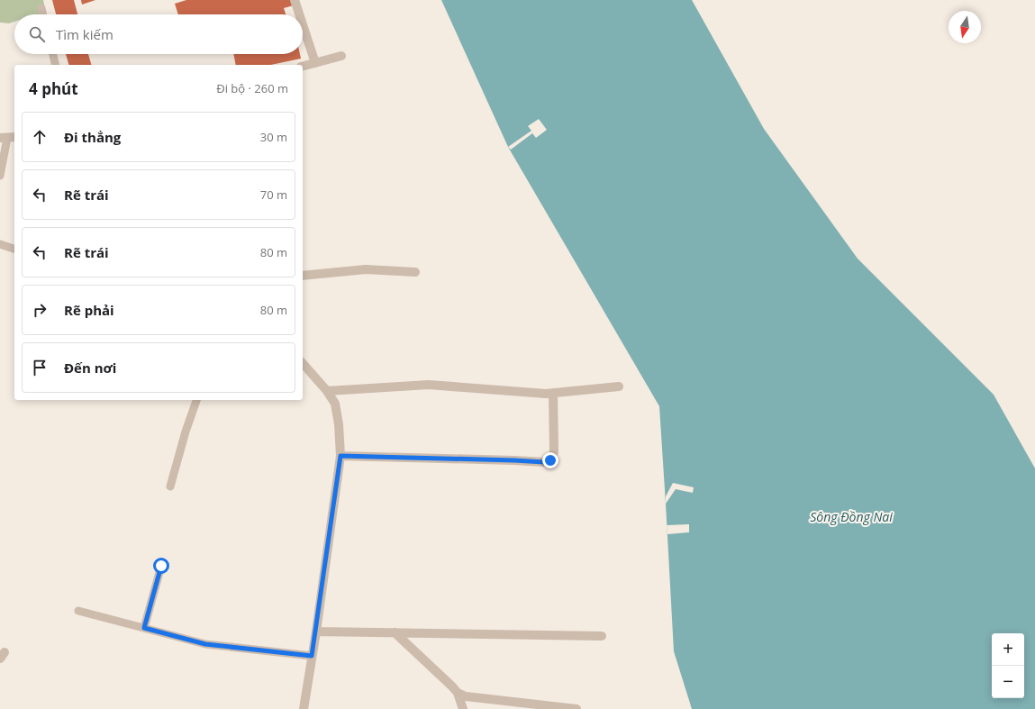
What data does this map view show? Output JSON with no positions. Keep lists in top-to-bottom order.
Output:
{
  "water": ["Sông Đồng Nai"],
  "north": "bottom",
  "page": {
    "search": "Tìm kiếm",
    "heading": ["4 phút", "Đi bộ · 260 m"],
    "list": [
      ["Đi thẳng", "30 m"],
      ["Rẽ trái", "70 m"],
      ["Rẽ trái", "80 m"],
      ["Rẽ phải", "80 m"],
      "Đến nơi"
    ],
    "map_buttons": ["+", "−"]
  }
}
